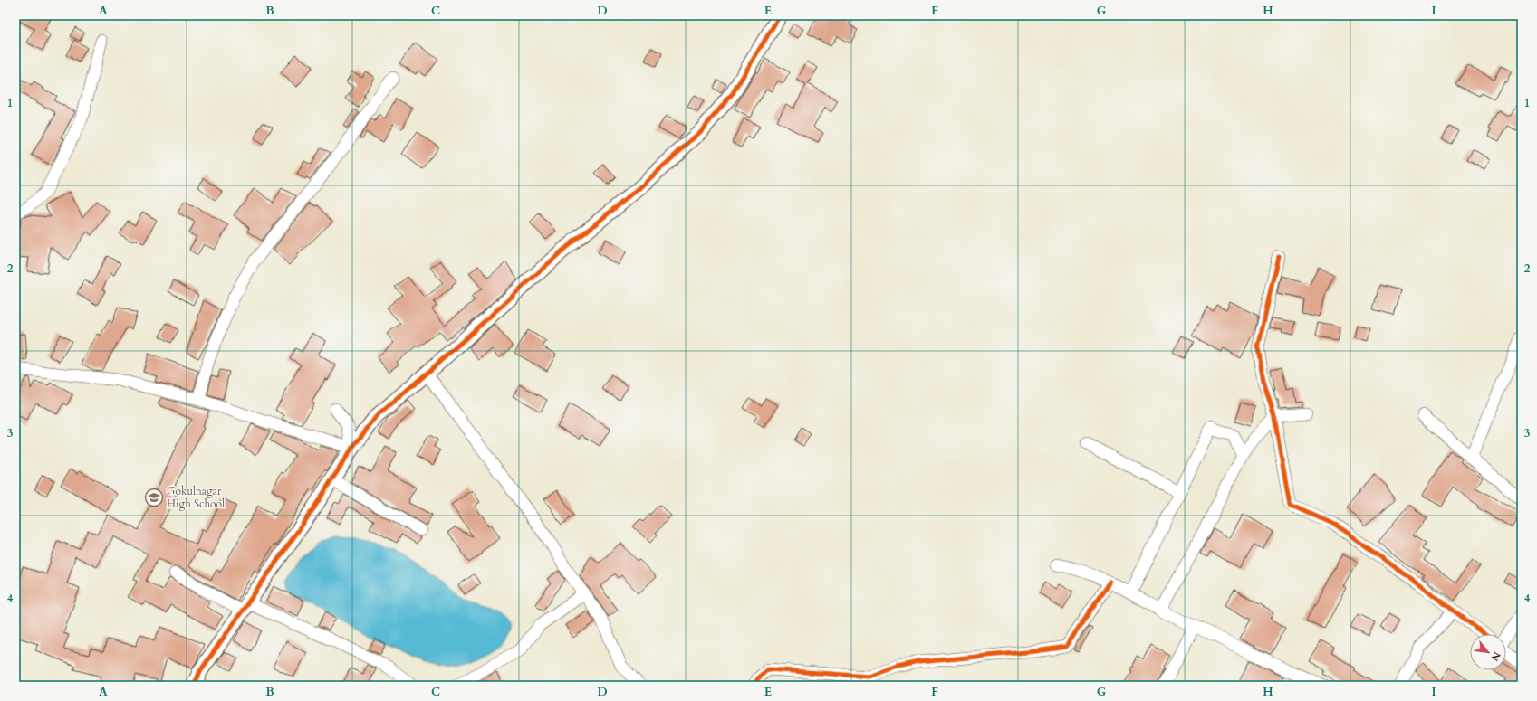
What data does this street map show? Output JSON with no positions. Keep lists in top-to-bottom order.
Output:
{
  "places": {
    "school or university": ["Gokulnagar High School"]
  },
  "north": "bottom right",
  "grid": {
    "columns": [
      "A",
      "B",
      "C",
      "D",
      "E",
      "F",
      "G",
      "H",
      "I"
    ],
    "rows": [
      "1",
      "2",
      "3",
      "4"
    ]
  }
}
